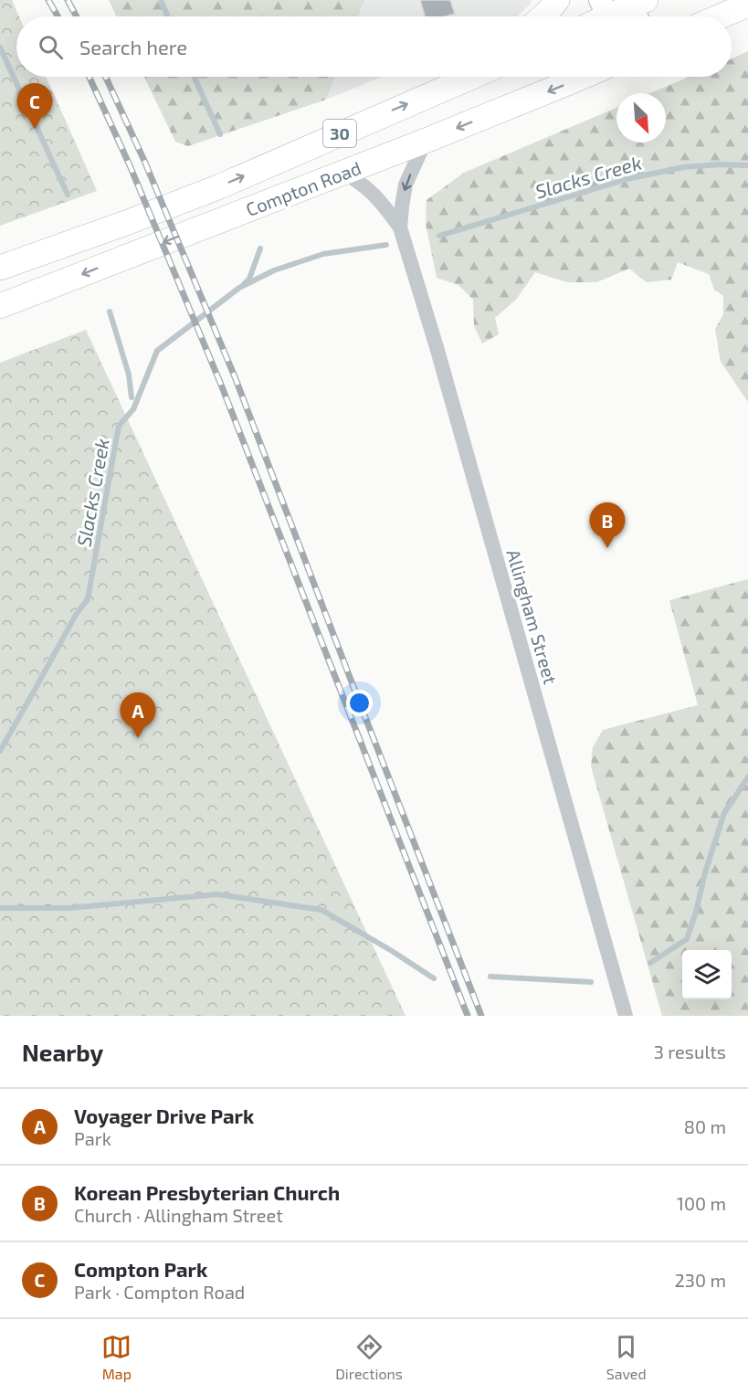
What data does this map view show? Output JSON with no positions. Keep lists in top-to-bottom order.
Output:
{
  "streets": {
    "main road": ["30", "Compton Road"],
    "street": ["Allingham Street"]
  },
  "crossings": [
    ["Compton Road", "Allingham Street"]
  ],
  "water": ["Slacks Creek"],
  "north": "bottom right",
  "page": {
    "search": "Search here",
    "pins": ["C", "B", "A"],
    "heading": ["Nearby", "3 results"],
    "list": [
      {
        "mark": "A",
        "name": "Voyager Drive Park",
        "note": "Park",
        "value": "80 m"
      },
      {
        "mark": "B",
        "name": "Korean Presbyterian Church",
        "note": "Church · Allingham Street",
        "value": "100 m"
      },
      {
        "mark": "C",
        "name": "Compton Park",
        "note": "Park · Compton Road",
        "value": "230 m"
      }
    ],
    "nav": ["Map", "Directions", "Saved"]
  }
}
